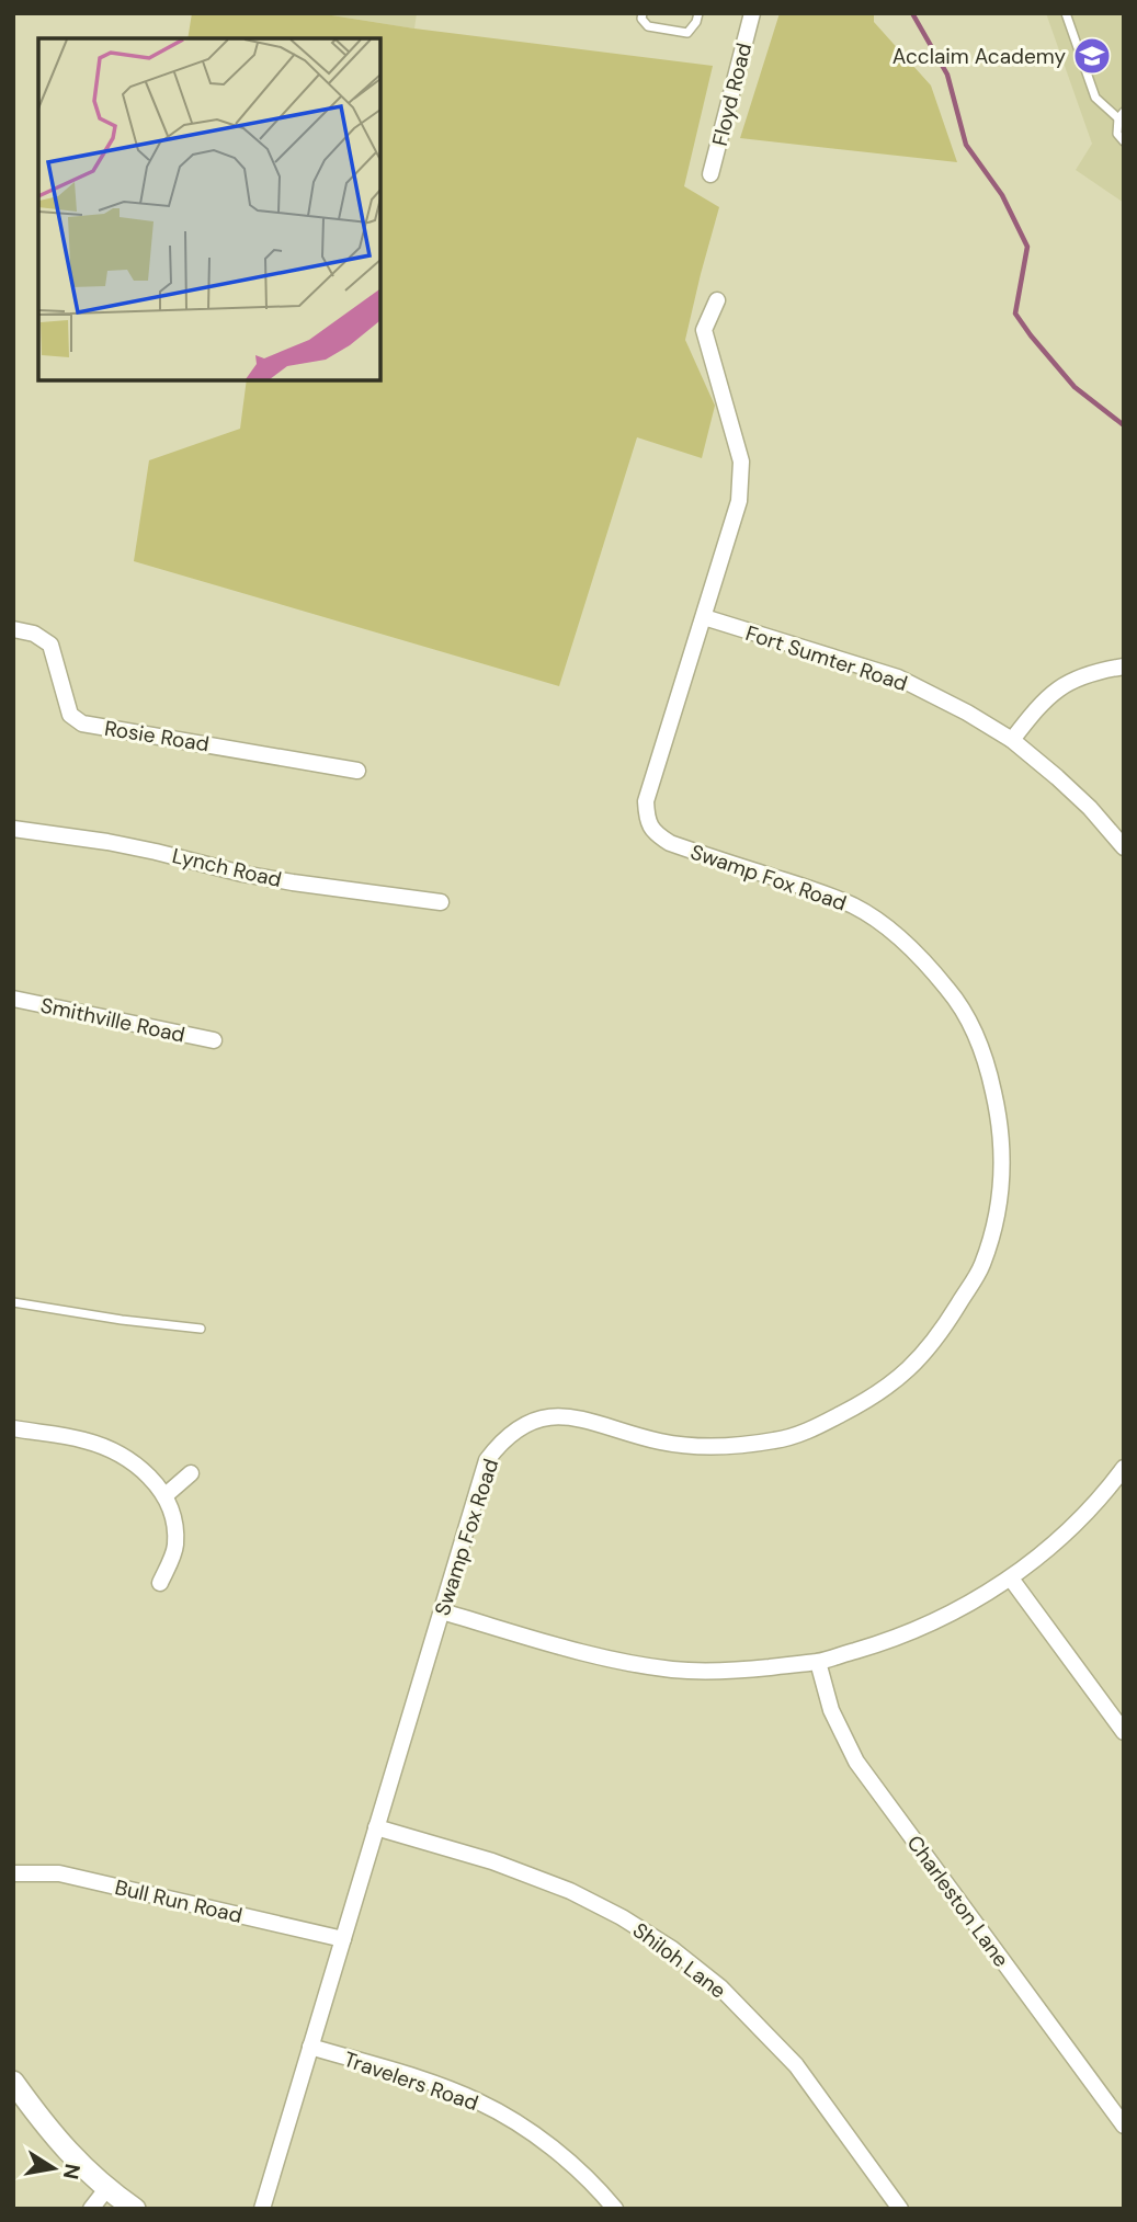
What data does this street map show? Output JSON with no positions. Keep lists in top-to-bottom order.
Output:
{
  "streets": {
    "street": [
      "Floyd Road",
      "Fort Sumter Road",
      "Rosie Road",
      "Lynch Road",
      "Swamp Fox Road",
      "Smithville Road",
      "Bull Run Road",
      "Charleston Lane",
      "Shiloh Lane",
      "Travelers Road"
    ]
  },
  "crossings": [
    ["Fort Sumter Road", "Swamp Fox Road"],
    ["Swamp Fox Road", "Bull Run Road"],
    ["Swamp Fox Road", "Shiloh Lane"],
    ["Swamp Fox Road", "Travelers Road"]
  ],
  "places": {
    "school or university": ["Acclaim Academy"]
  },
  "north": "right"
}
